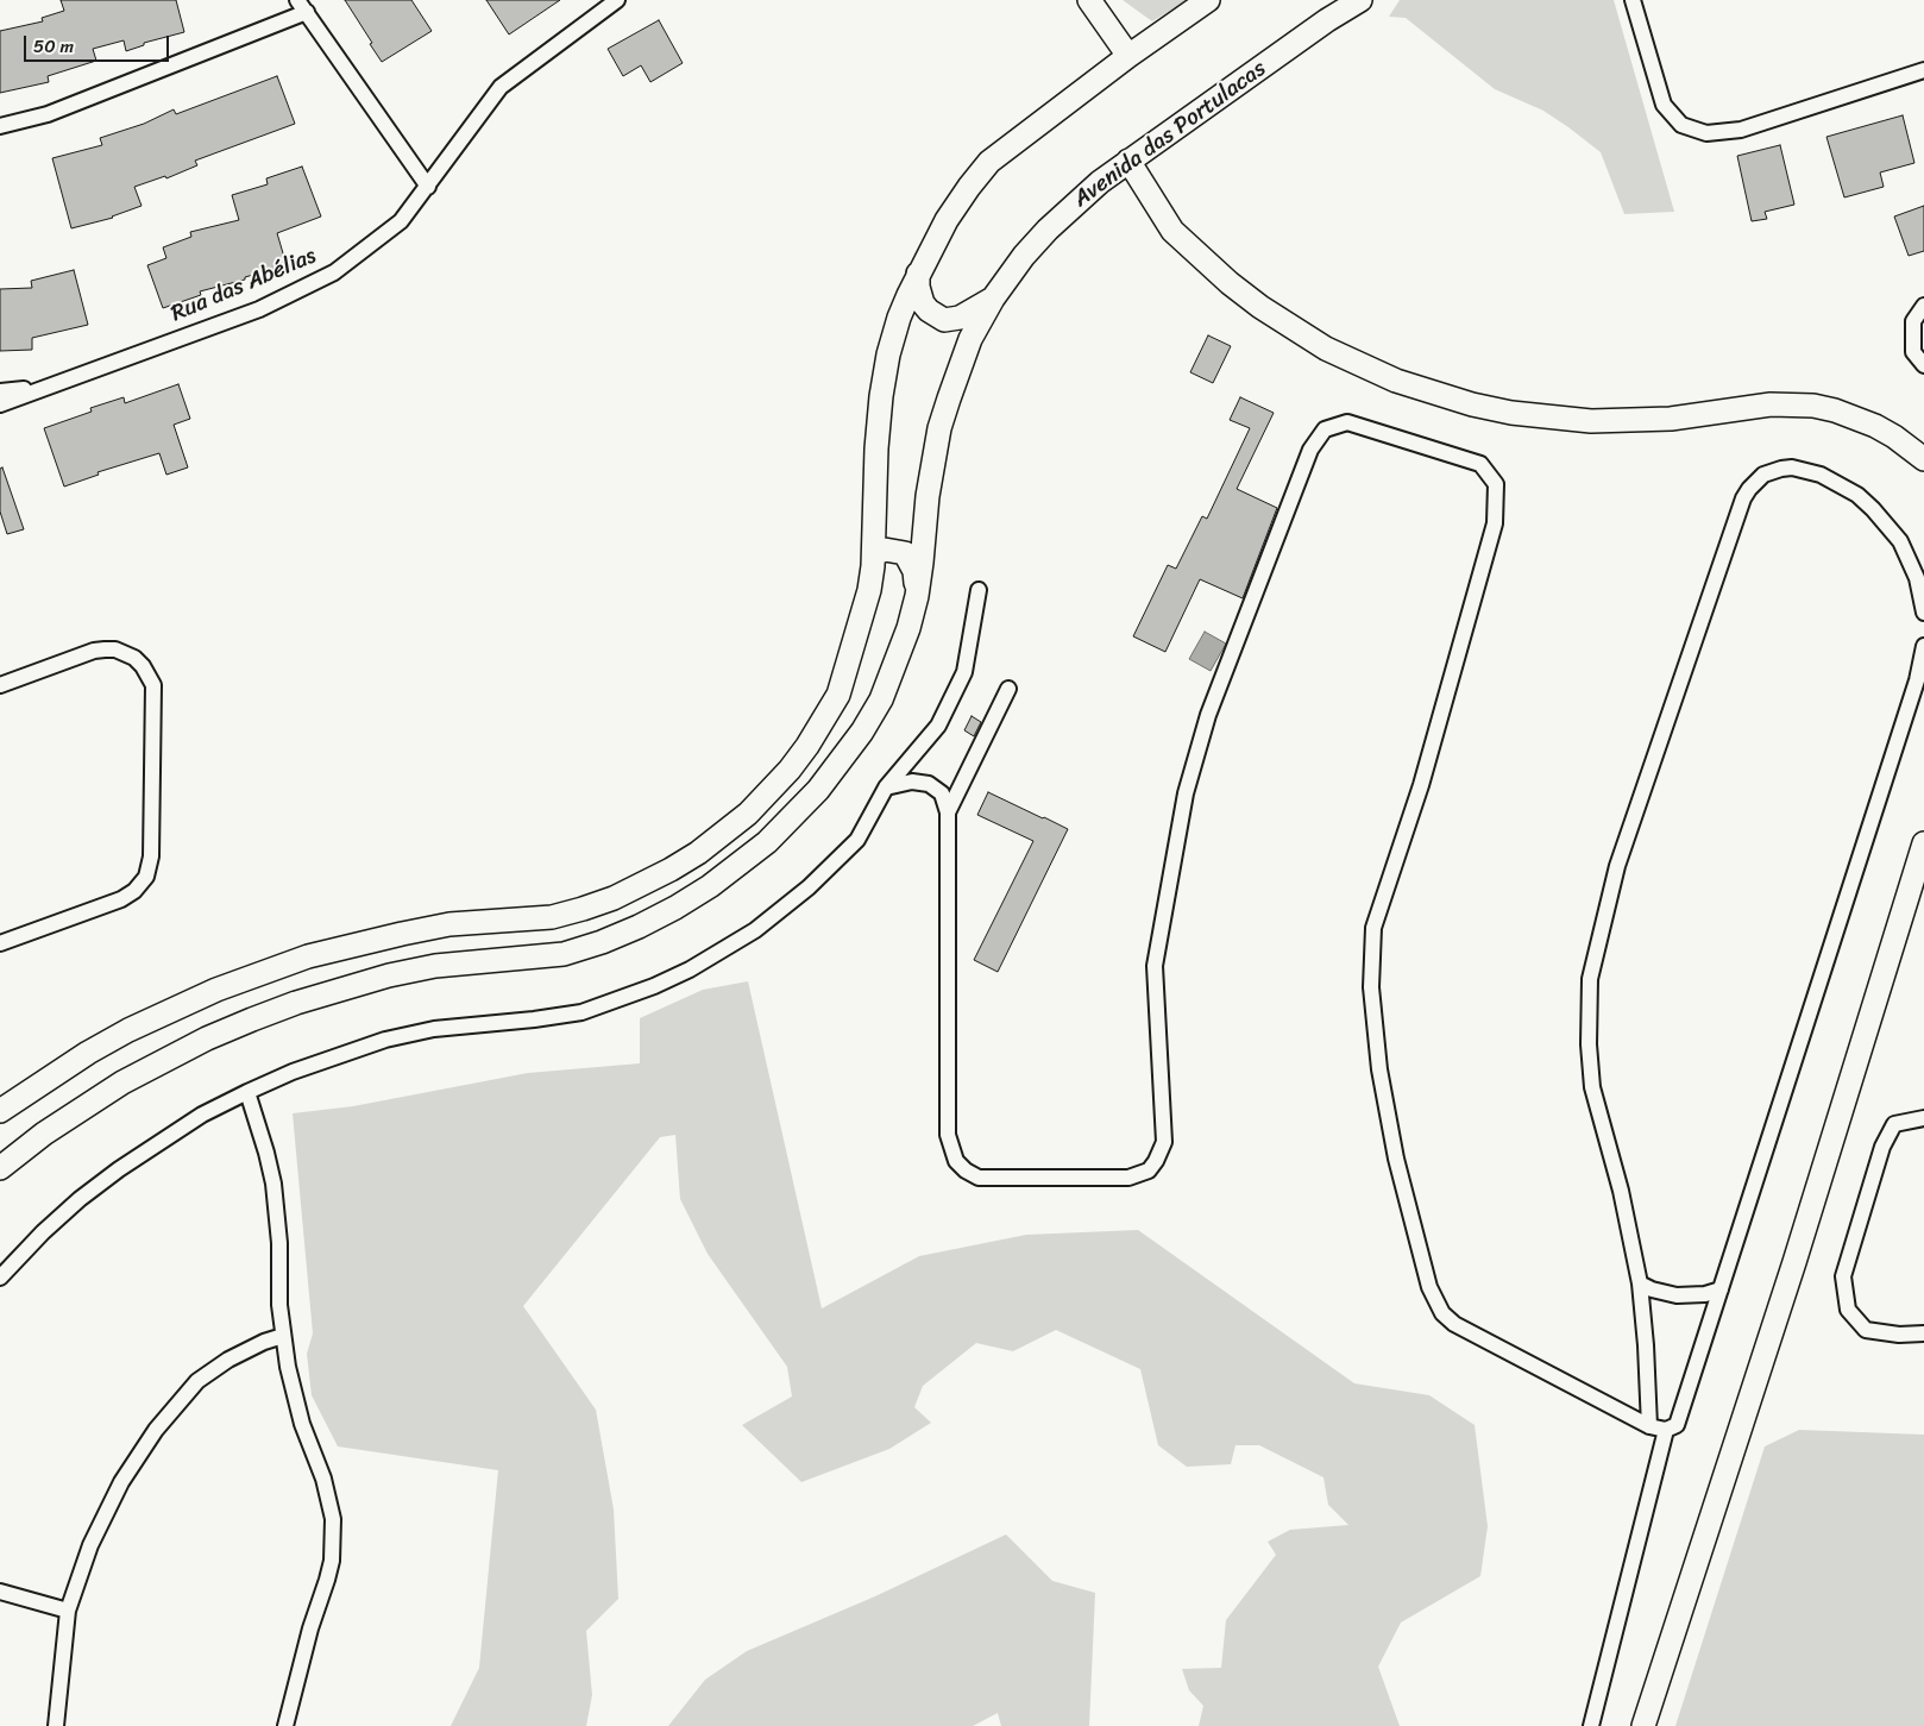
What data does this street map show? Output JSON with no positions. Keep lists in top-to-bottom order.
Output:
{
  "streets": {
    "street": ["Avenida das Portulacas", "Rua das Abélias"]
  },
  "scale_bar": "50 m"
}
